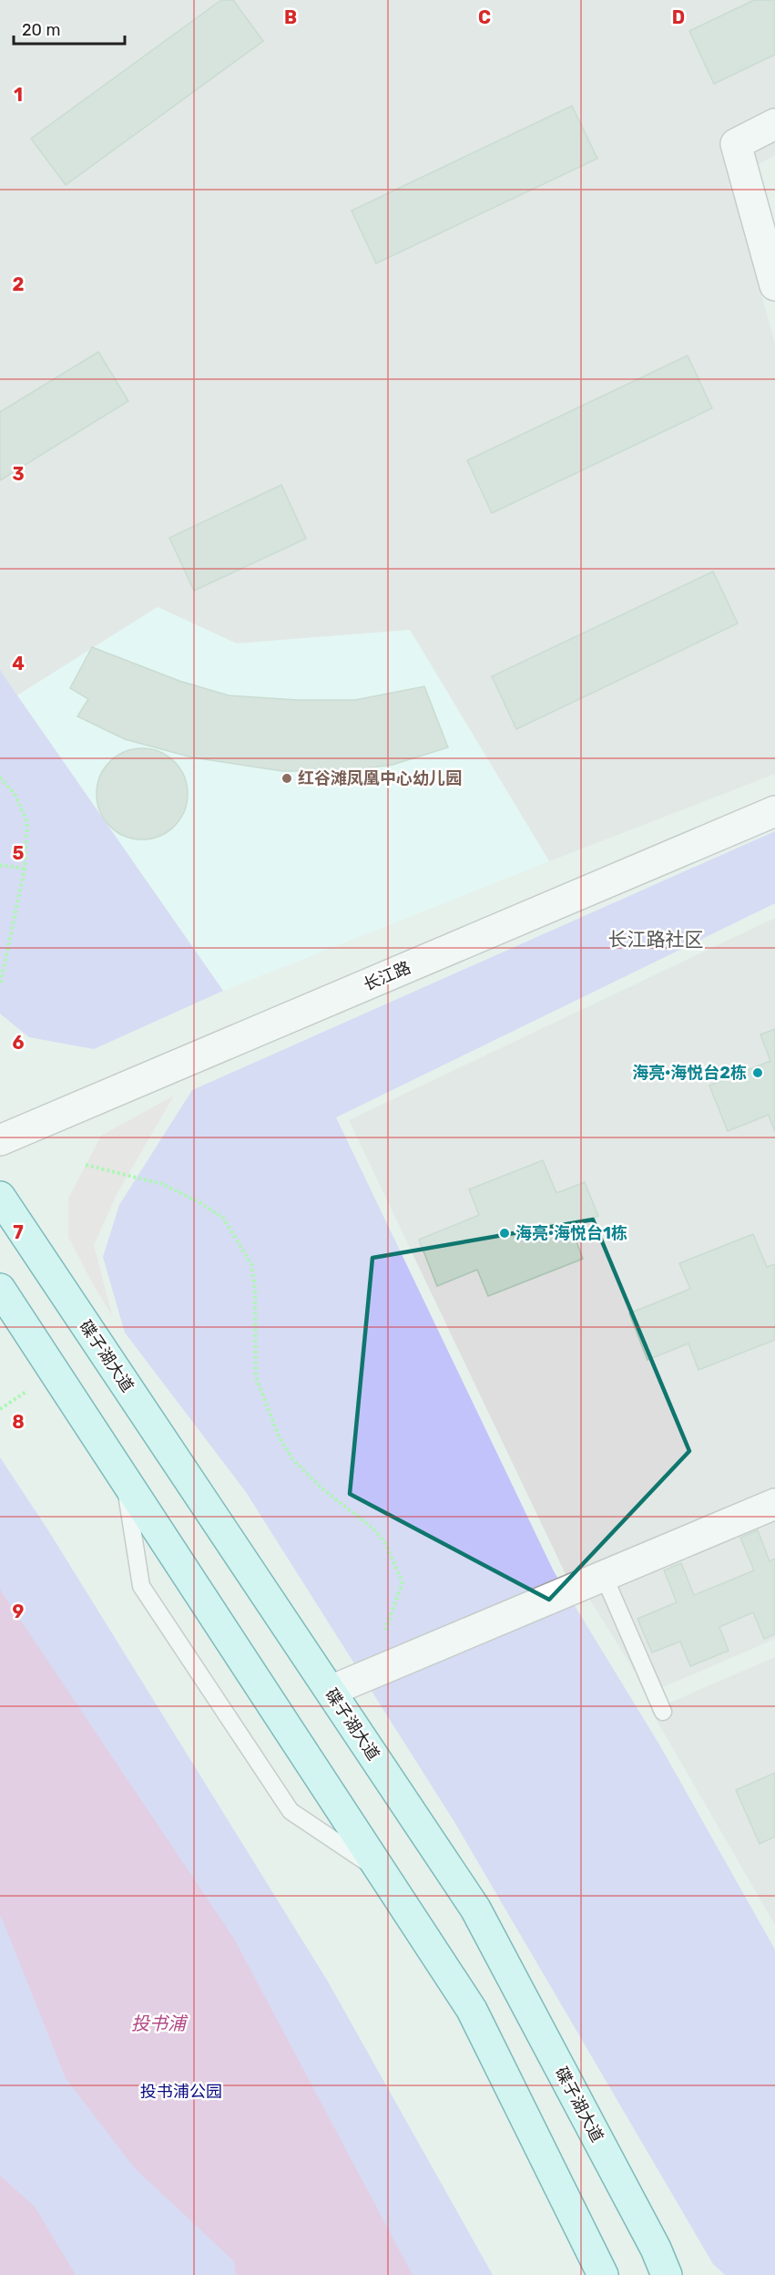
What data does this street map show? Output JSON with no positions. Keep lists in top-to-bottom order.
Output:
{
  "streets": {
    "main road": ["碟子湖大道"],
    "street": ["长江路"]
  },
  "districts": ["长江路社区"],
  "water": ["投书浦"],
  "parks": ["投书浦公园"],
  "places": ["红谷滩凤凰中心幼儿园", "海亮·海悦台2栋", "海亮·海悦台1栋"],
  "scale_bar": "20 m",
  "grid": {
    "columns": ["B", "C", "D"],
    "rows": [
      "1",
      "2",
      "3",
      "4",
      "5",
      "6",
      "7",
      "8",
      "9"
    ]
  }
}
